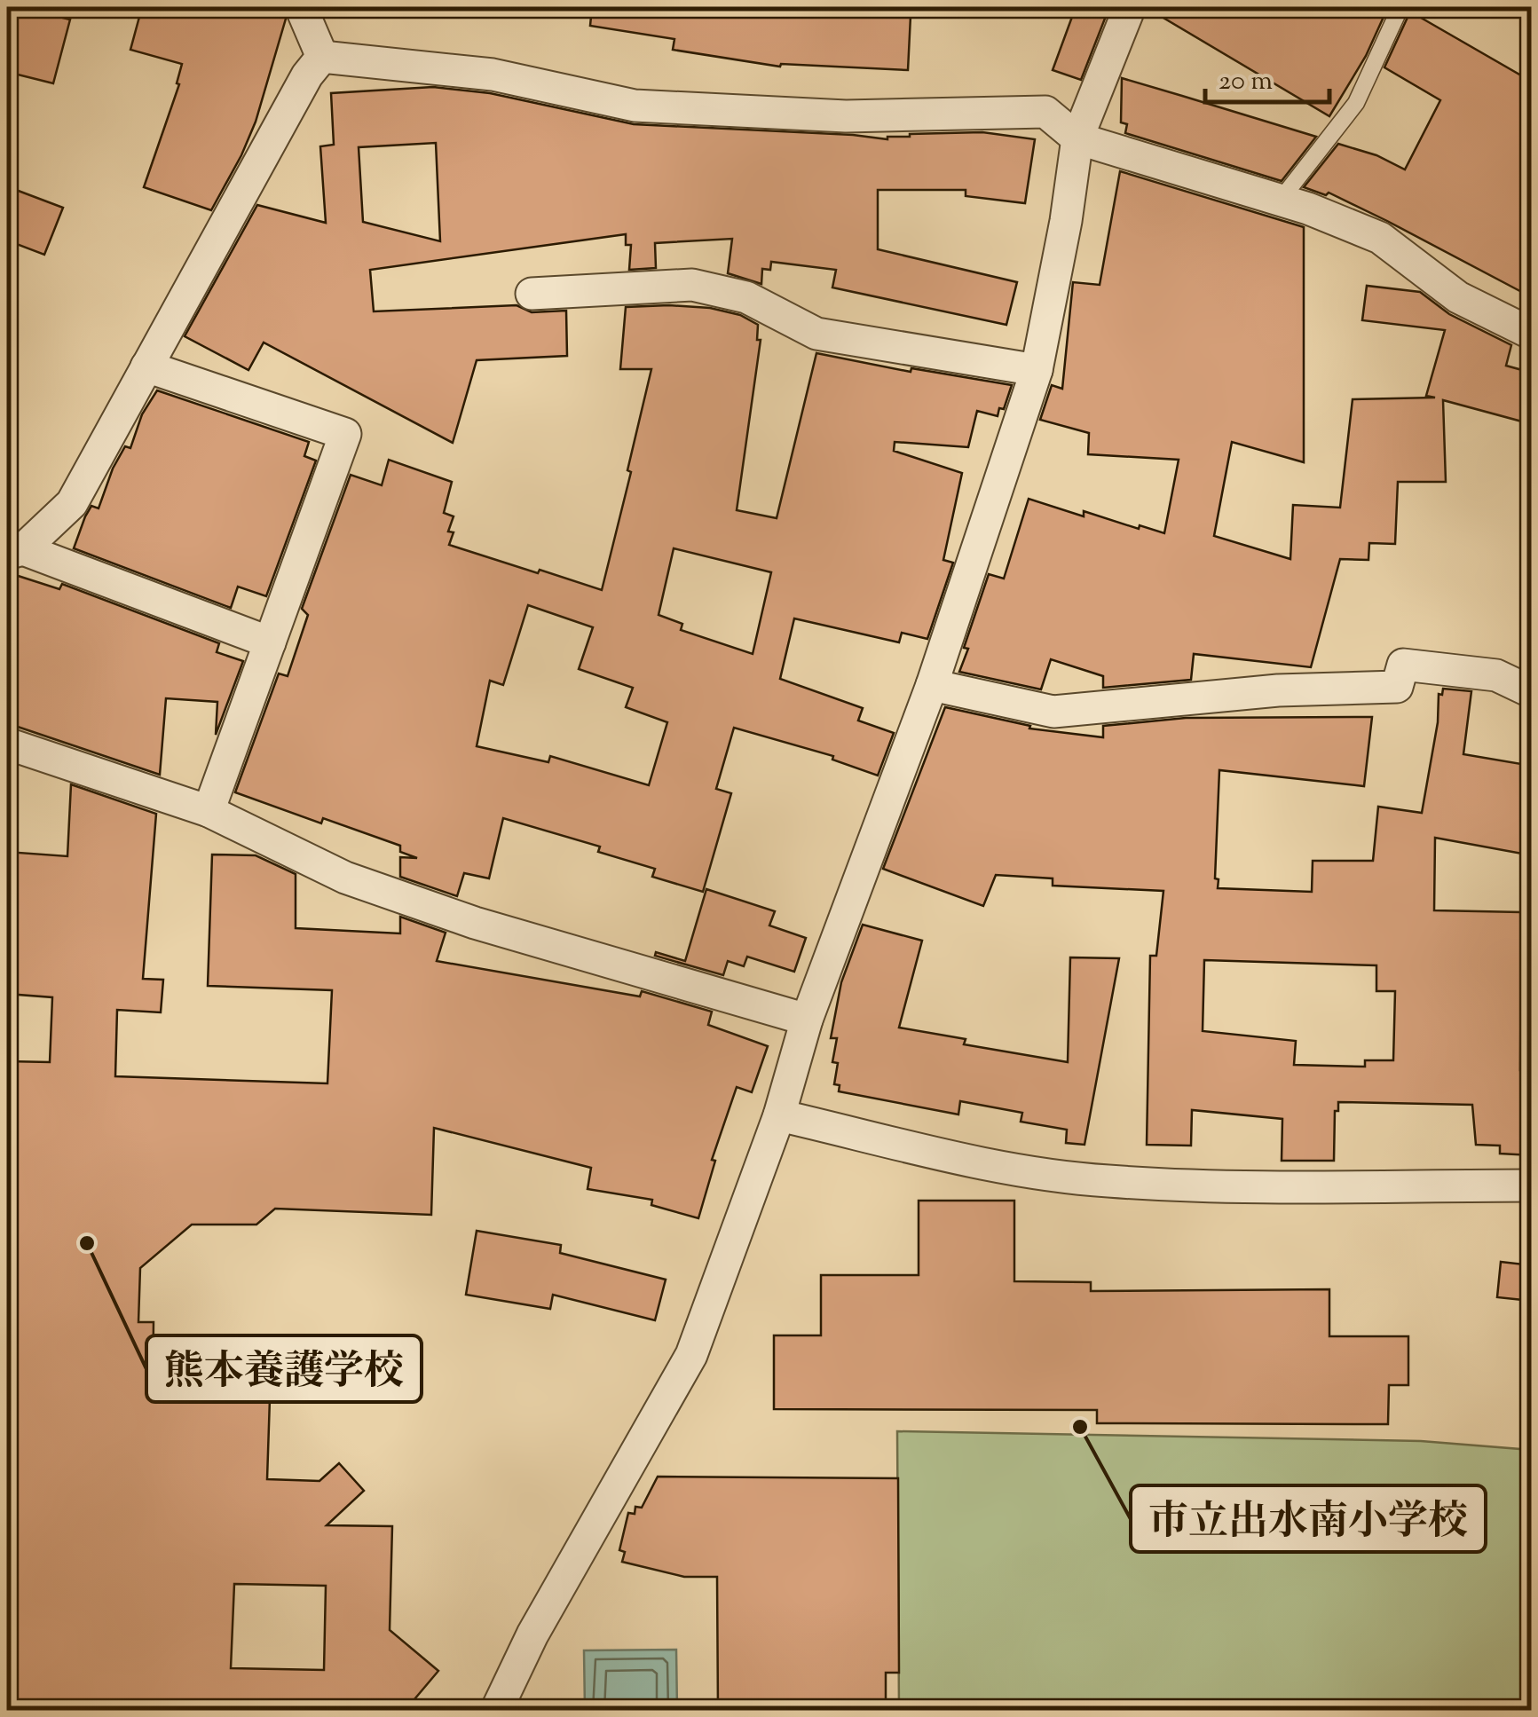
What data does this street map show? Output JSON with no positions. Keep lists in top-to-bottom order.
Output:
{
  "places": ["熊本養護学校", "市立出水南小学校"],
  "scale_bar": "20 m"
}
